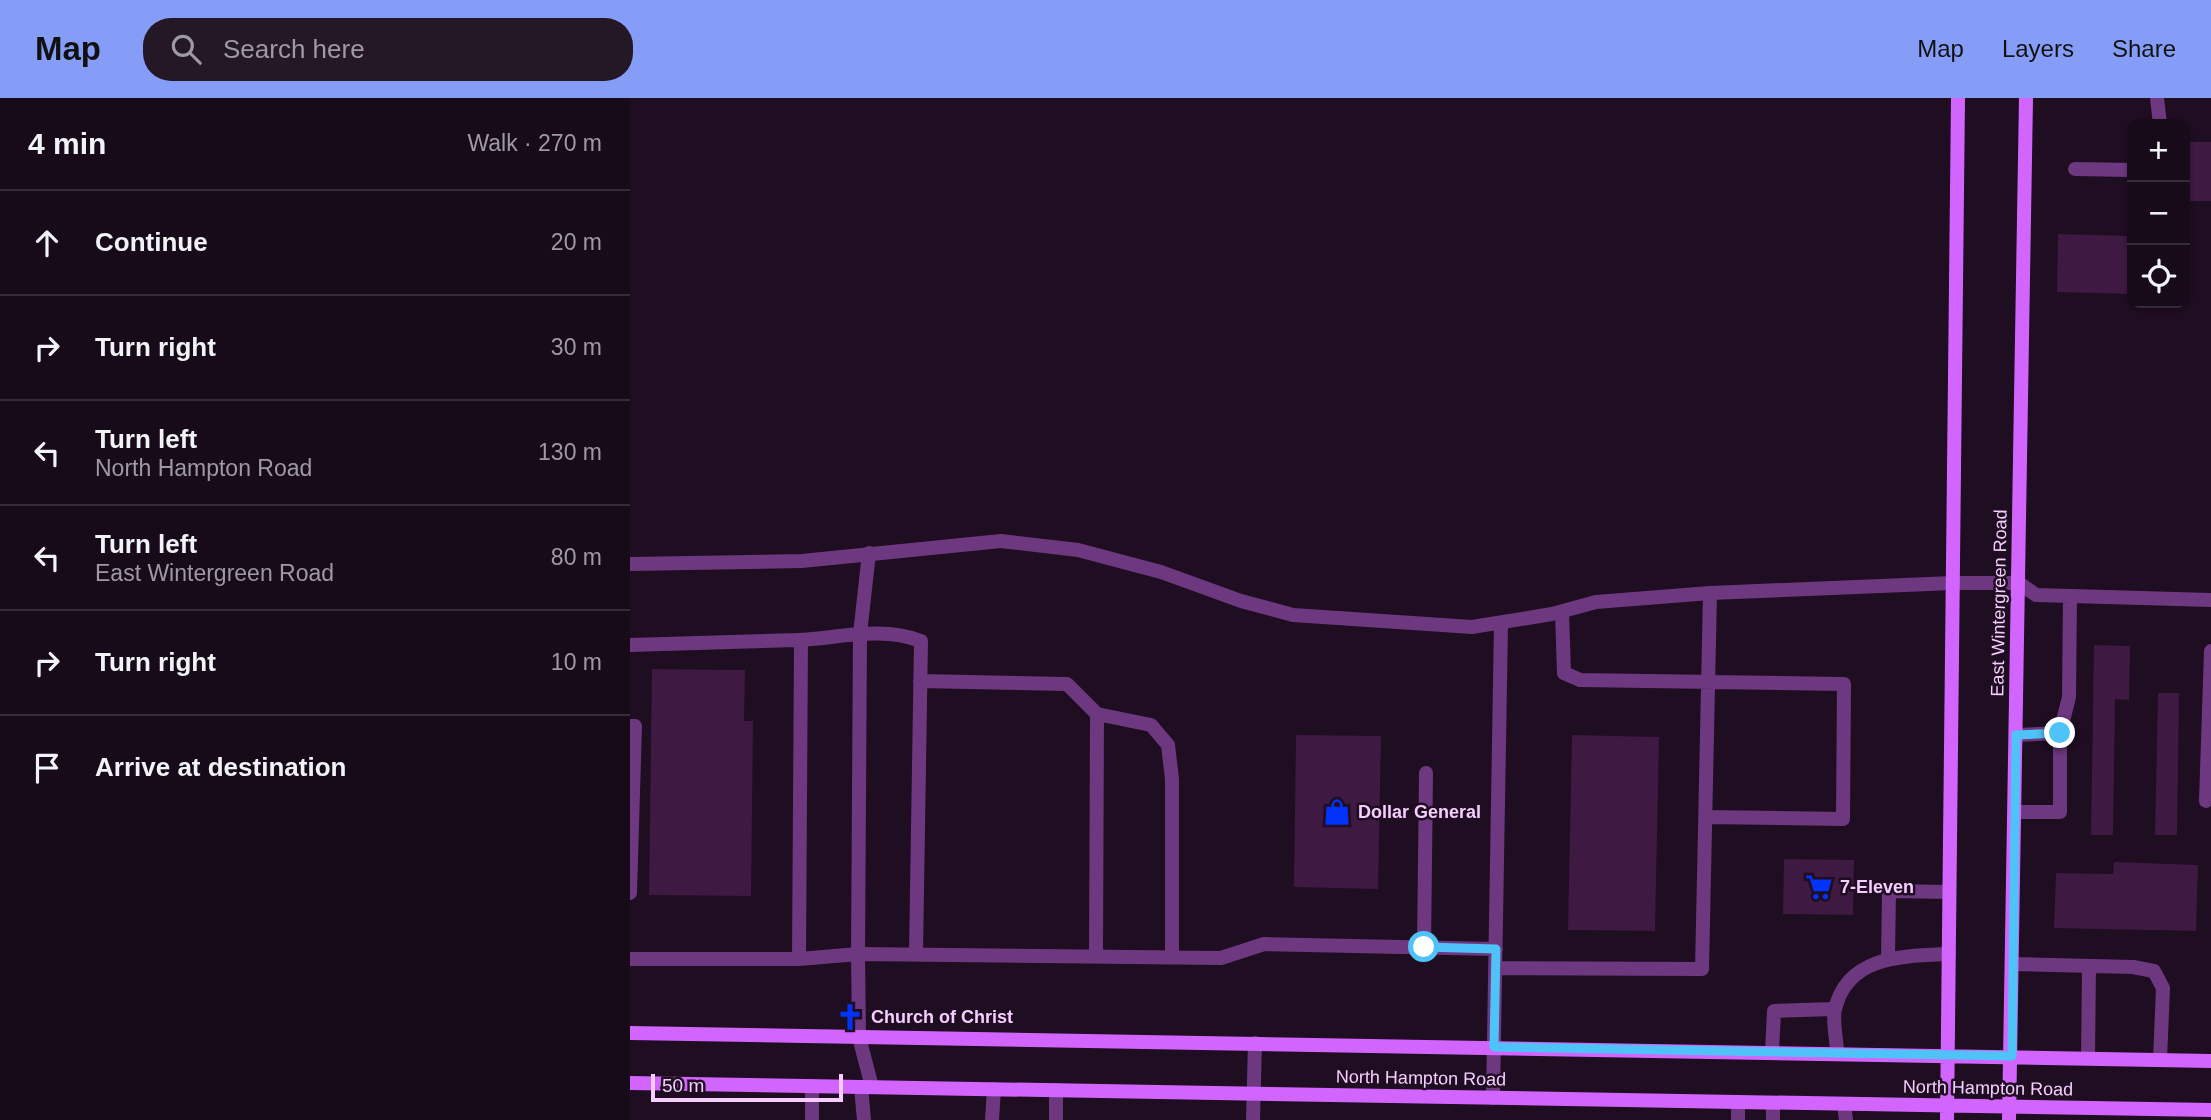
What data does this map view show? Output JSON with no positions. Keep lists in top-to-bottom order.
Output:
{
  "streets": {
    "main road": ["East Wintergreen Road", "North Hampton Road"]
  },
  "crossings": [
    ["East Wintergreen Road", "North Hampton Road"]
  ],
  "places": {
    "shop": ["Dollar General"],
    "supermarket": ["7-Eleven"],
    "church": ["Church of Christ"]
  },
  "scale_bar": "50 m",
  "page": {
    "header": "Map",
    "search": "Search here",
    "nav": ["Map", "Layers", "Share"],
    "heading": ["4 min", "Walk · 270 m"],
    "map_buttons": ["+", "−"],
    "list": [
      ["Continue", "20 m"],
      ["Turn right", "30 m"],
      ["Turn left", "North Hampton Road", "130 m"],
      ["Turn left", "East Wintergreen Road", "80 m"],
      ["Turn right", "10 m"],
      "Arrive at destination"
    ],
    "scale": "50 m"
  }
}
